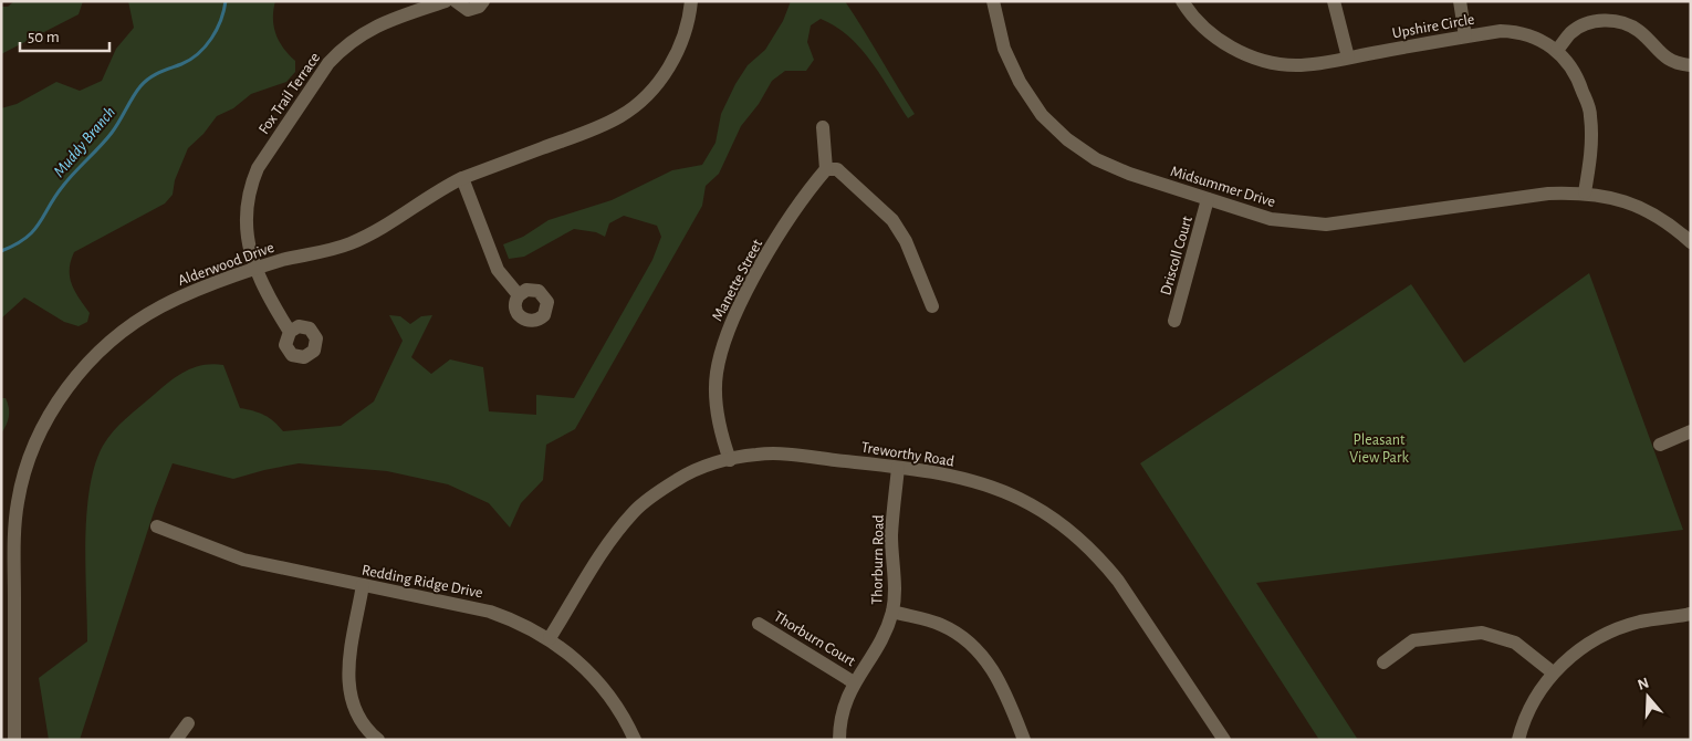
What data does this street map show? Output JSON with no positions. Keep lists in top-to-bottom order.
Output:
{
  "streets": {
    "street": [
      "Upshire Circle",
      "Fox Trail Terrace",
      "Midsummer Drive",
      "Driscoll Court",
      "Alderwood Drive",
      "Manette Street",
      "Treworthy Road",
      "Thorburn Road",
      "Redding Ridge Drive",
      "Thorburn Court"
    ]
  },
  "crossings": [
    ["Upshire Circle", "Midsummer Drive"],
    ["Fox Trail Terrace", "Alderwood Drive"],
    ["Midsummer Drive", "Driscoll Court"],
    ["Manette Street", "Treworthy Road"],
    ["Treworthy Road", "Thorburn Road"],
    ["Treworthy Road", "Redding Ridge Drive"],
    ["Thorburn Road", "Thorburn Court"]
  ],
  "water": ["Muddy Branch"],
  "parks": ["Pleasant View Park"],
  "scale_bar": "50 m",
  "north": "top"
}
